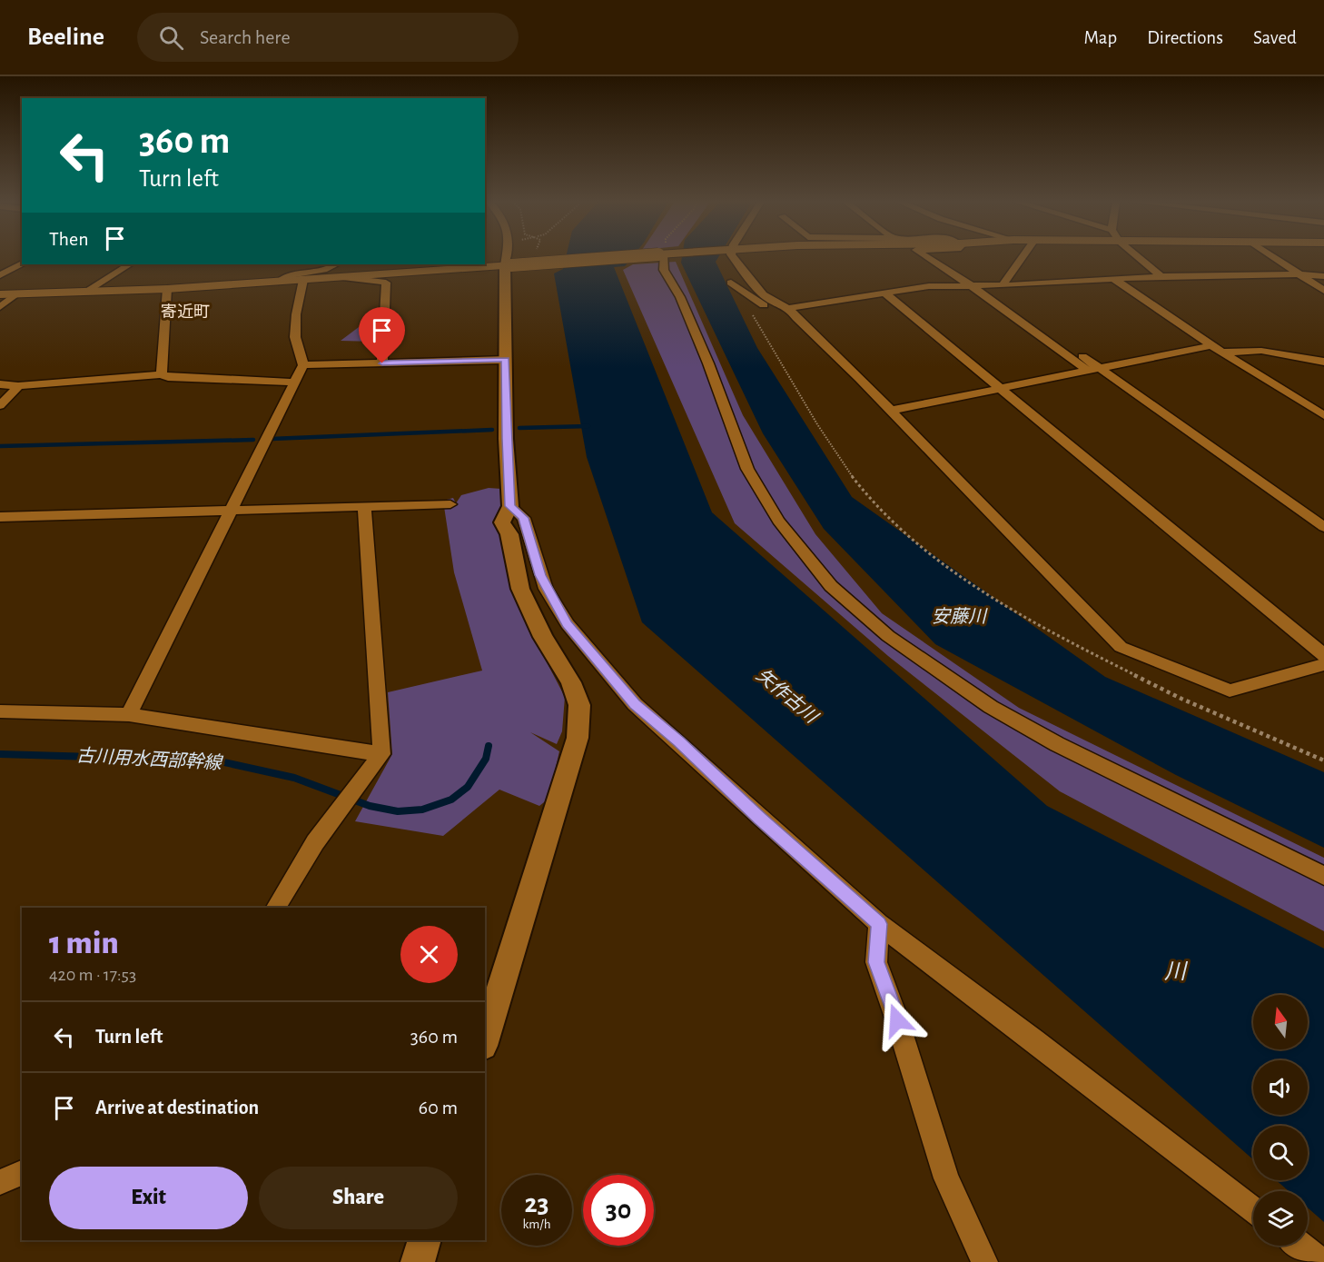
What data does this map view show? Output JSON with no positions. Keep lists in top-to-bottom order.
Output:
{
  "districts": ["寄近町"],
  "water": [
    "安藤川",
    "矢作古川",
    "古川用水西部幹線",
    "川"
  ],
  "north": "top",
  "page": {
    "header": "Beeline",
    "search": "Search here",
    "nav": ["Map", "Directions", "Saved"],
    "turn": ["360 m", "Turn left"],
    "then": "Then",
    "heading": ["1 min", "420 m · 17:53"],
    "list": [
      {
        "name": "Turn left",
        "value": "360 m"
      },
      {
        "name": "Arrive at destination",
        "value": "60 m"
      }
    ],
    "buttons": ["Exit", "Share"],
    "speed": "23 km/h",
    "limit": "30"
  }
}
